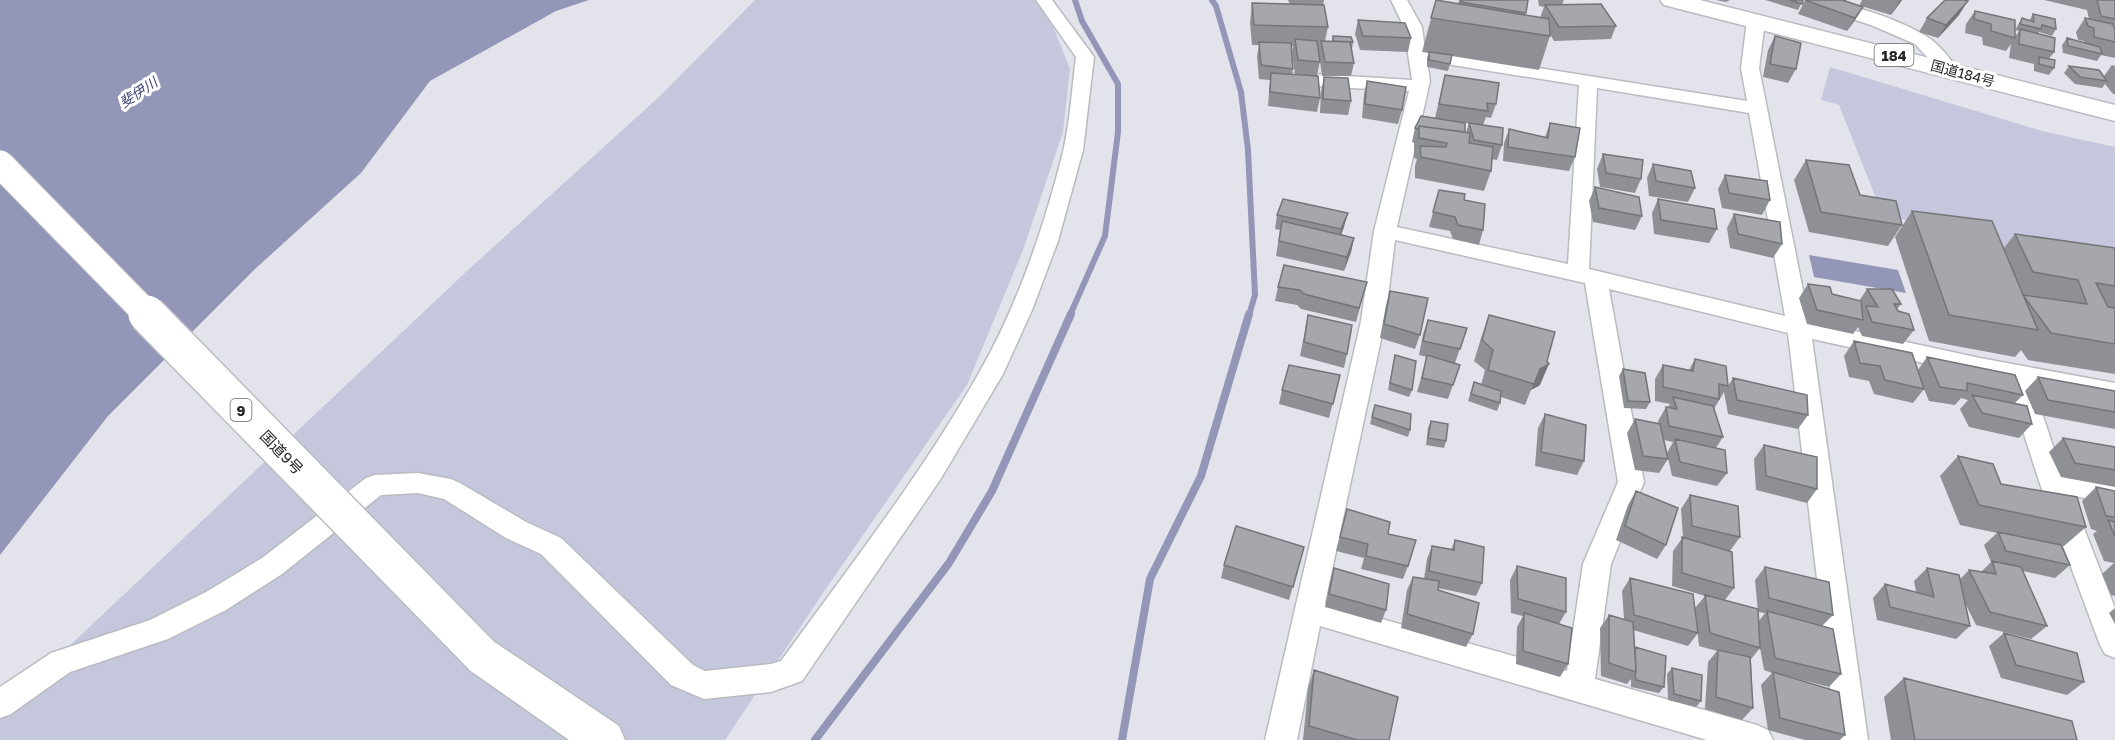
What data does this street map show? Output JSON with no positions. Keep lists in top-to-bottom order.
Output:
{
  "streets": {
    "highway": [
      "184",
      "国道184号",
      "9",
      "国道9号"
    ]
  },
  "crossings": [
    ["9", "国道9号"]
  ],
  "water": ["斐伊川"]
}
